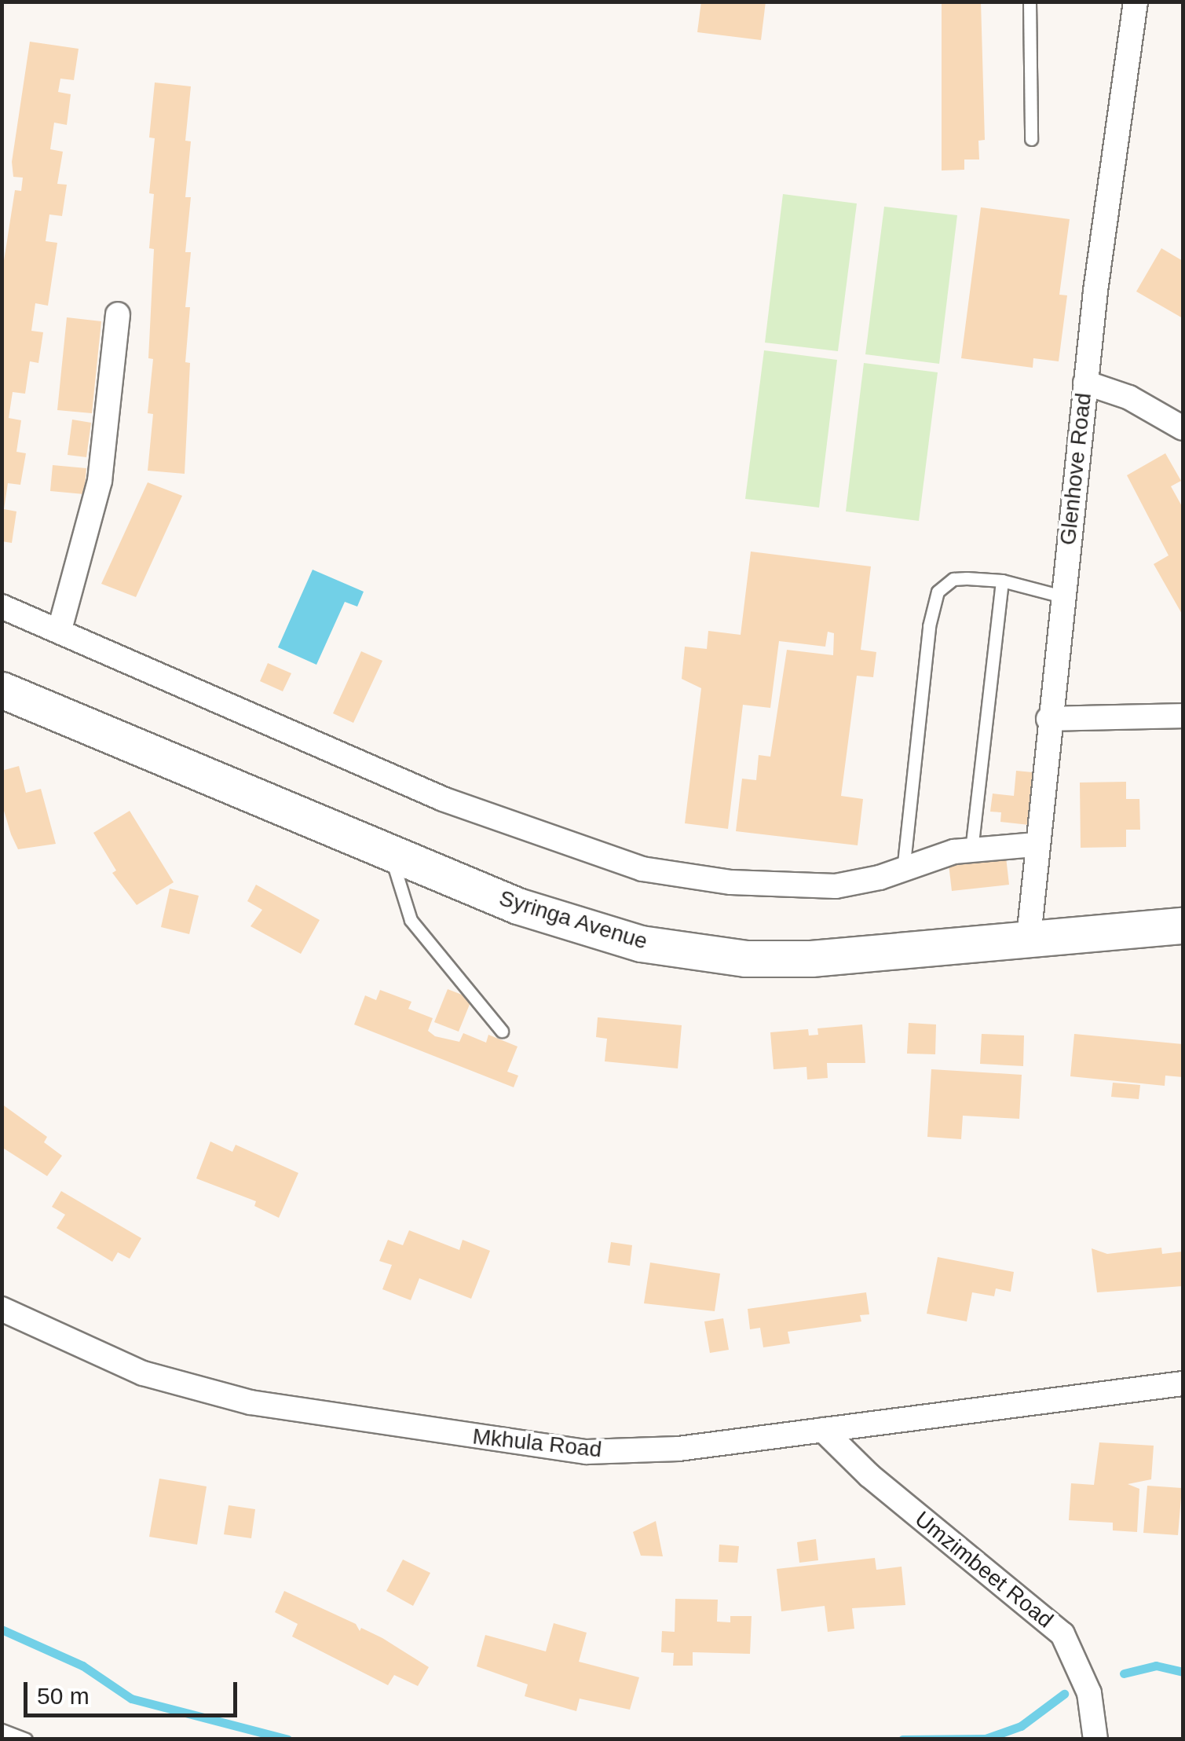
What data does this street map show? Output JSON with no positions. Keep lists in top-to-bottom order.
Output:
{
  "streets": {
    "street": [
      "Glenhove Road",
      "Syringa Avenue",
      "Mkhula Road",
      "Umzimbeet Road"
    ]
  },
  "crossings": [
    ["Glenhove Road", "Syringa Avenue"],
    ["Mkhula Road", "Umzimbeet Road"]
  ],
  "scale_bar": "50 m"
}
